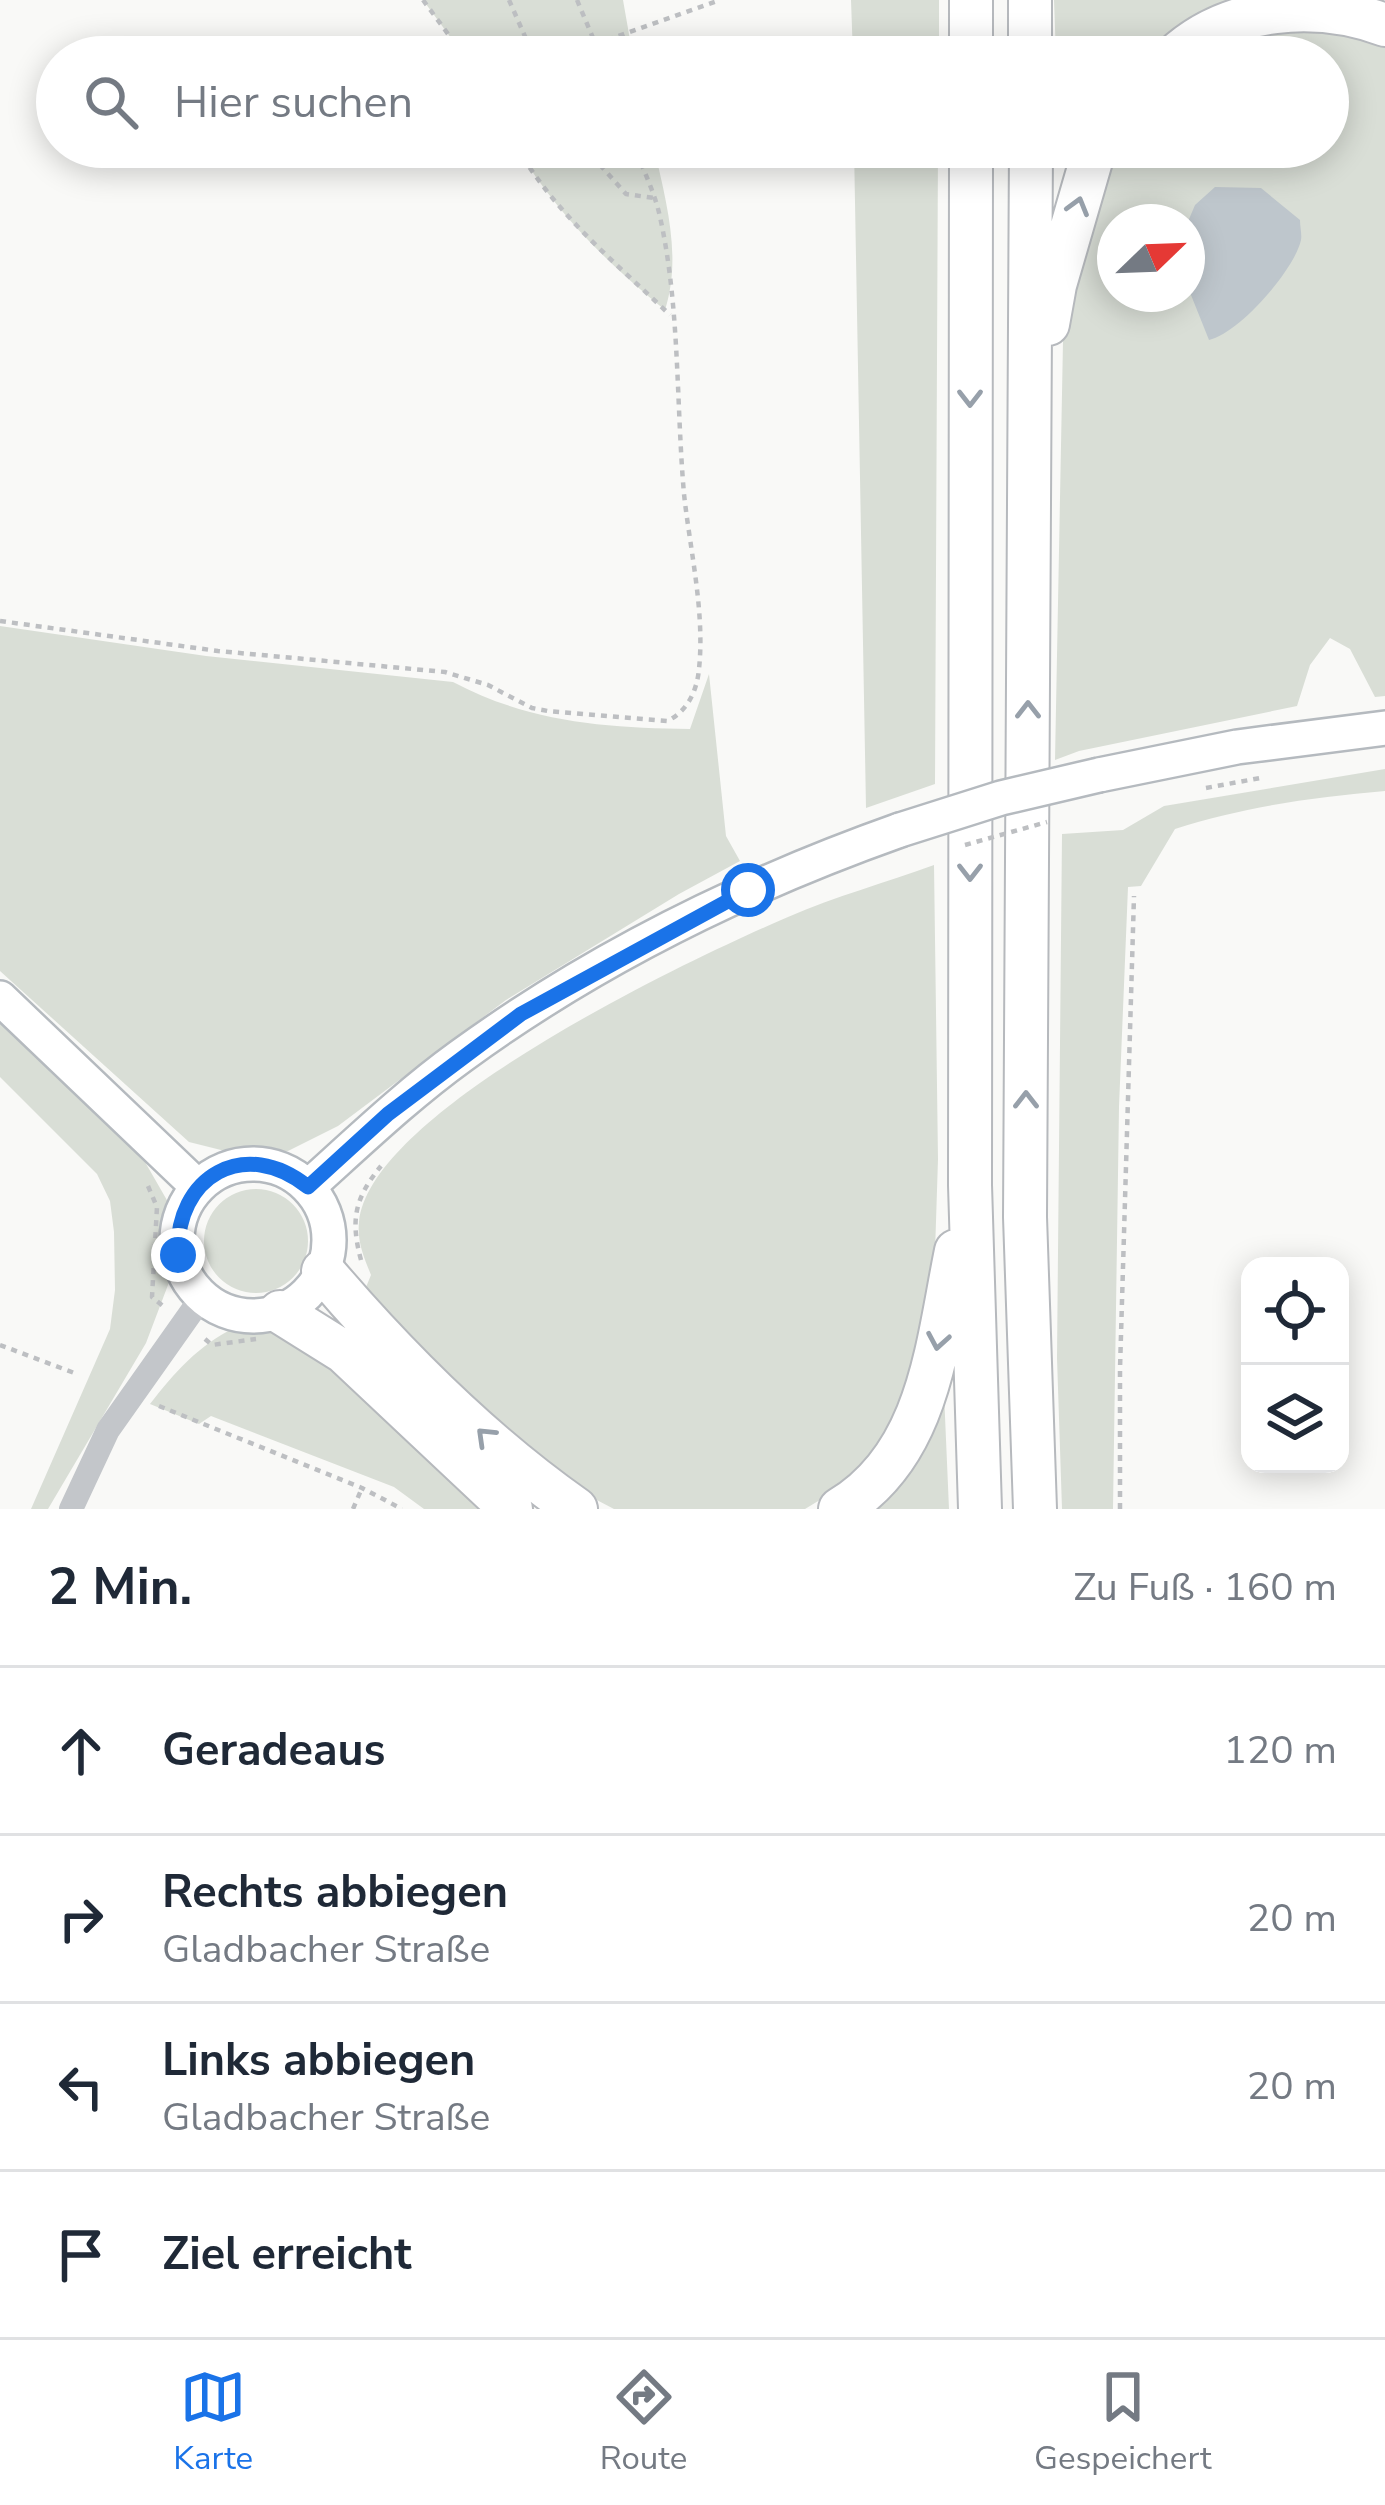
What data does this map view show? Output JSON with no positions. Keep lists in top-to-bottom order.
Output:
{
  "north": "top right",
  "page": {
    "search": "Hier suchen",
    "heading": ["2 Min.", "Zu Fuß · 160 m"],
    "list": [
      ["Geradeaus", "120 m"],
      ["Rechts abbiegen", "Gladbacher Straße", "20 m"],
      ["Links abbiegen", "Gladbacher Straße", "20 m"],
      "Ziel erreicht"
    ],
    "nav": ["Karte", "Route", "Gespeichert"]
  }
}
